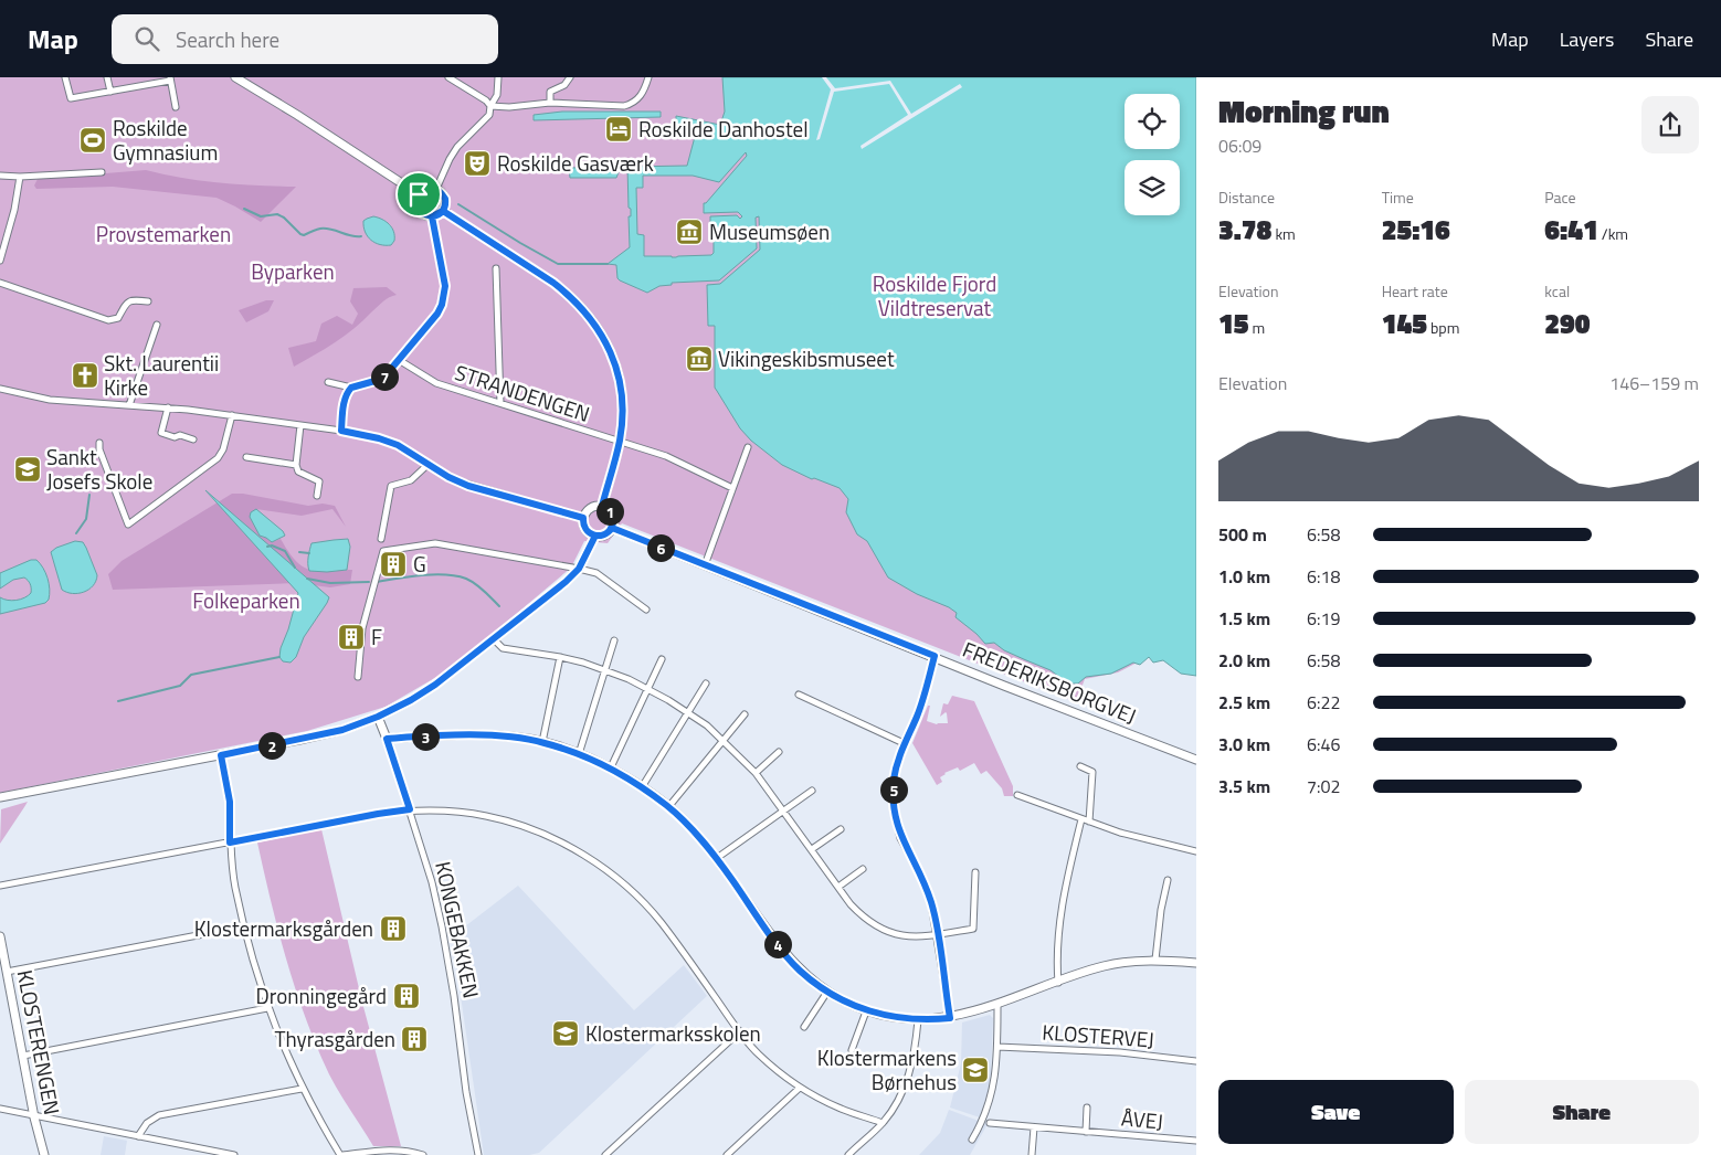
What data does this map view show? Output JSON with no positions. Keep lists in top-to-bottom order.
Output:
{
  "streets": {
    "street": [
      "STRANDENGEN",
      "FREDERIKSBORGVEJ",
      "KONGEBAKKEN",
      "KLOSTERVEJ",
      "KLOSTERENGEN",
      "ÅVEJ"
    ]
  },
  "parks": [
    "Provstemarken",
    "Byparken",
    "Roskilde Fjord Vildtreservat",
    "Folkeparken"
  ],
  "places": {
    "hotel": ["Roskilde Danhostel"],
    "sports": ["Roskilde Gymnasium"],
    "theatre": ["Roskilde Gasværk"],
    "museum": ["Museumsøen", "Vikingeskibsmuseet"],
    "church": ["Skt. Laurentii Kirke"],
    "school or university": ["Sankt Josefs Skole", "Klostermarksskolen", "Klostermarkens Børnehus"],
    "building": [
      "G",
      "F",
      "Klostermarksgården",
      "Dronningegård",
      "Thyrasgården"
    ]
  },
  "page": {
    "header": "Map",
    "search": "Search here",
    "nav": ["Map", "Layers", "Share"],
    "heading": ["Morning run", "06:09"],
    "stats": [
      ["Distance", "3.78 km"],
      ["Time", "25:16"],
      ["Pace", "6:41 /km"],
      ["Elevation", "15 m"],
      ["Heart rate", "145 bpm"],
      ["kcal", "290"]
    ],
    "chart": ["Elevation", "146–159 m"],
    "pins": [
      "7",
      "1",
      "6",
      "3",
      "2",
      "5",
      "4"
    ],
    "list": [
      {
        "name": "500 m",
        "note": "6:58"
      },
      {
        "name": "1.0 km",
        "note": "6:18"
      },
      {
        "name": "1.5 km",
        "note": "6:19"
      },
      {
        "name": "2.0 km",
        "note": "6:58"
      },
      {
        "name": "2.5 km",
        "note": "6:22"
      },
      {
        "name": "3.0 km",
        "note": "6:46"
      },
      {
        "name": "3.5 km",
        "note": "7:02"
      }
    ],
    "buttons": ["Save", "Share"]
  }
}
